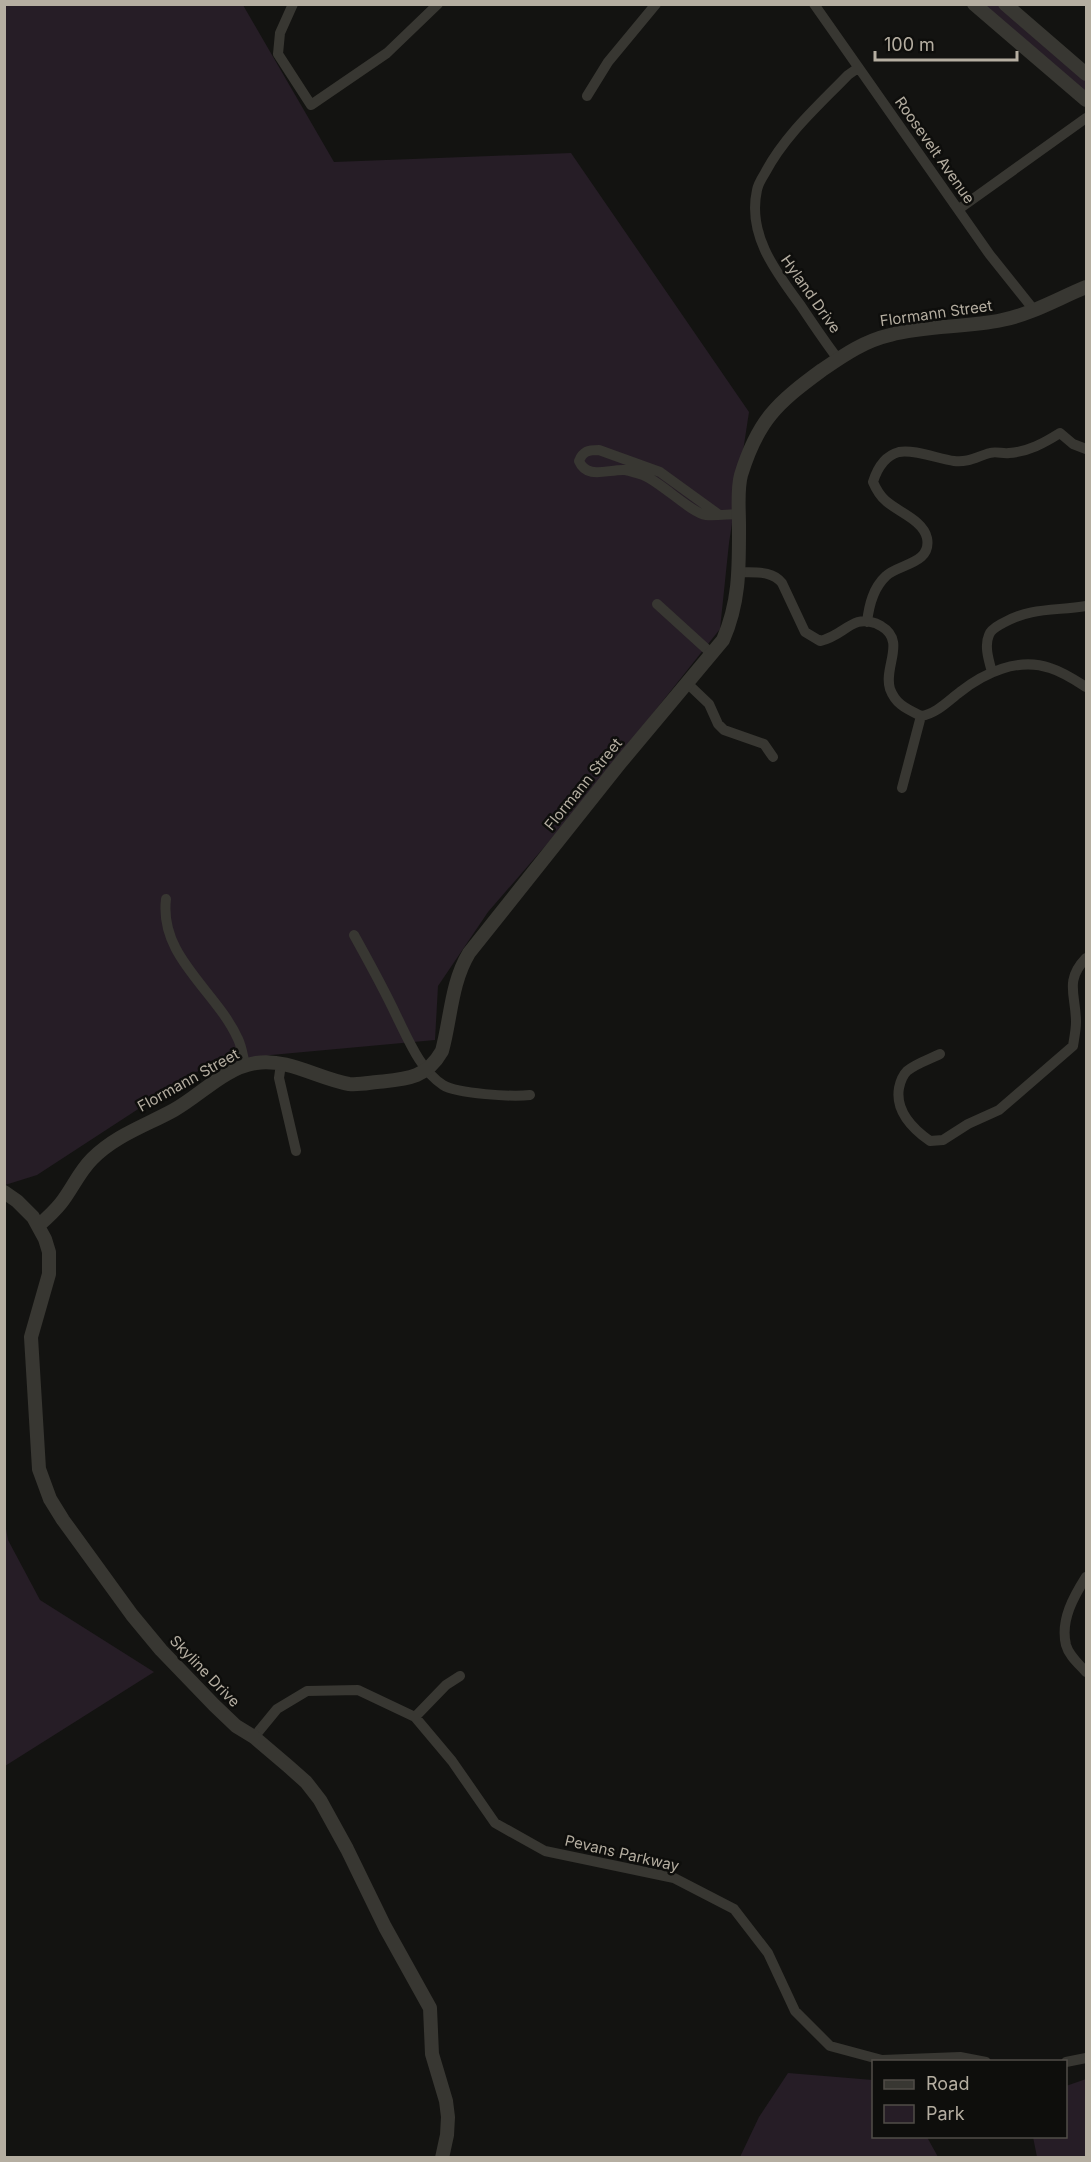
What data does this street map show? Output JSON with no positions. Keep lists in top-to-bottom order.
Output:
{
  "streets": {
    "street": [
      "Roosevelt Avenue",
      "Hyland Drive",
      "Flormann Street",
      "Skyline Drive",
      "Pevans Parkway"
    ]
  },
  "crossings": [
    ["Roosevelt Avenue", "Hyland Drive"],
    ["Roosevelt Avenue", "Flormann Street"],
    ["Hyland Drive", "Flormann Street"],
    ["Flormann Street", "Skyline Drive"],
    ["Skyline Drive", "Pevans Parkway"]
  ],
  "legend": ["Road", "Park"],
  "scale_bar": "100 m"
}
